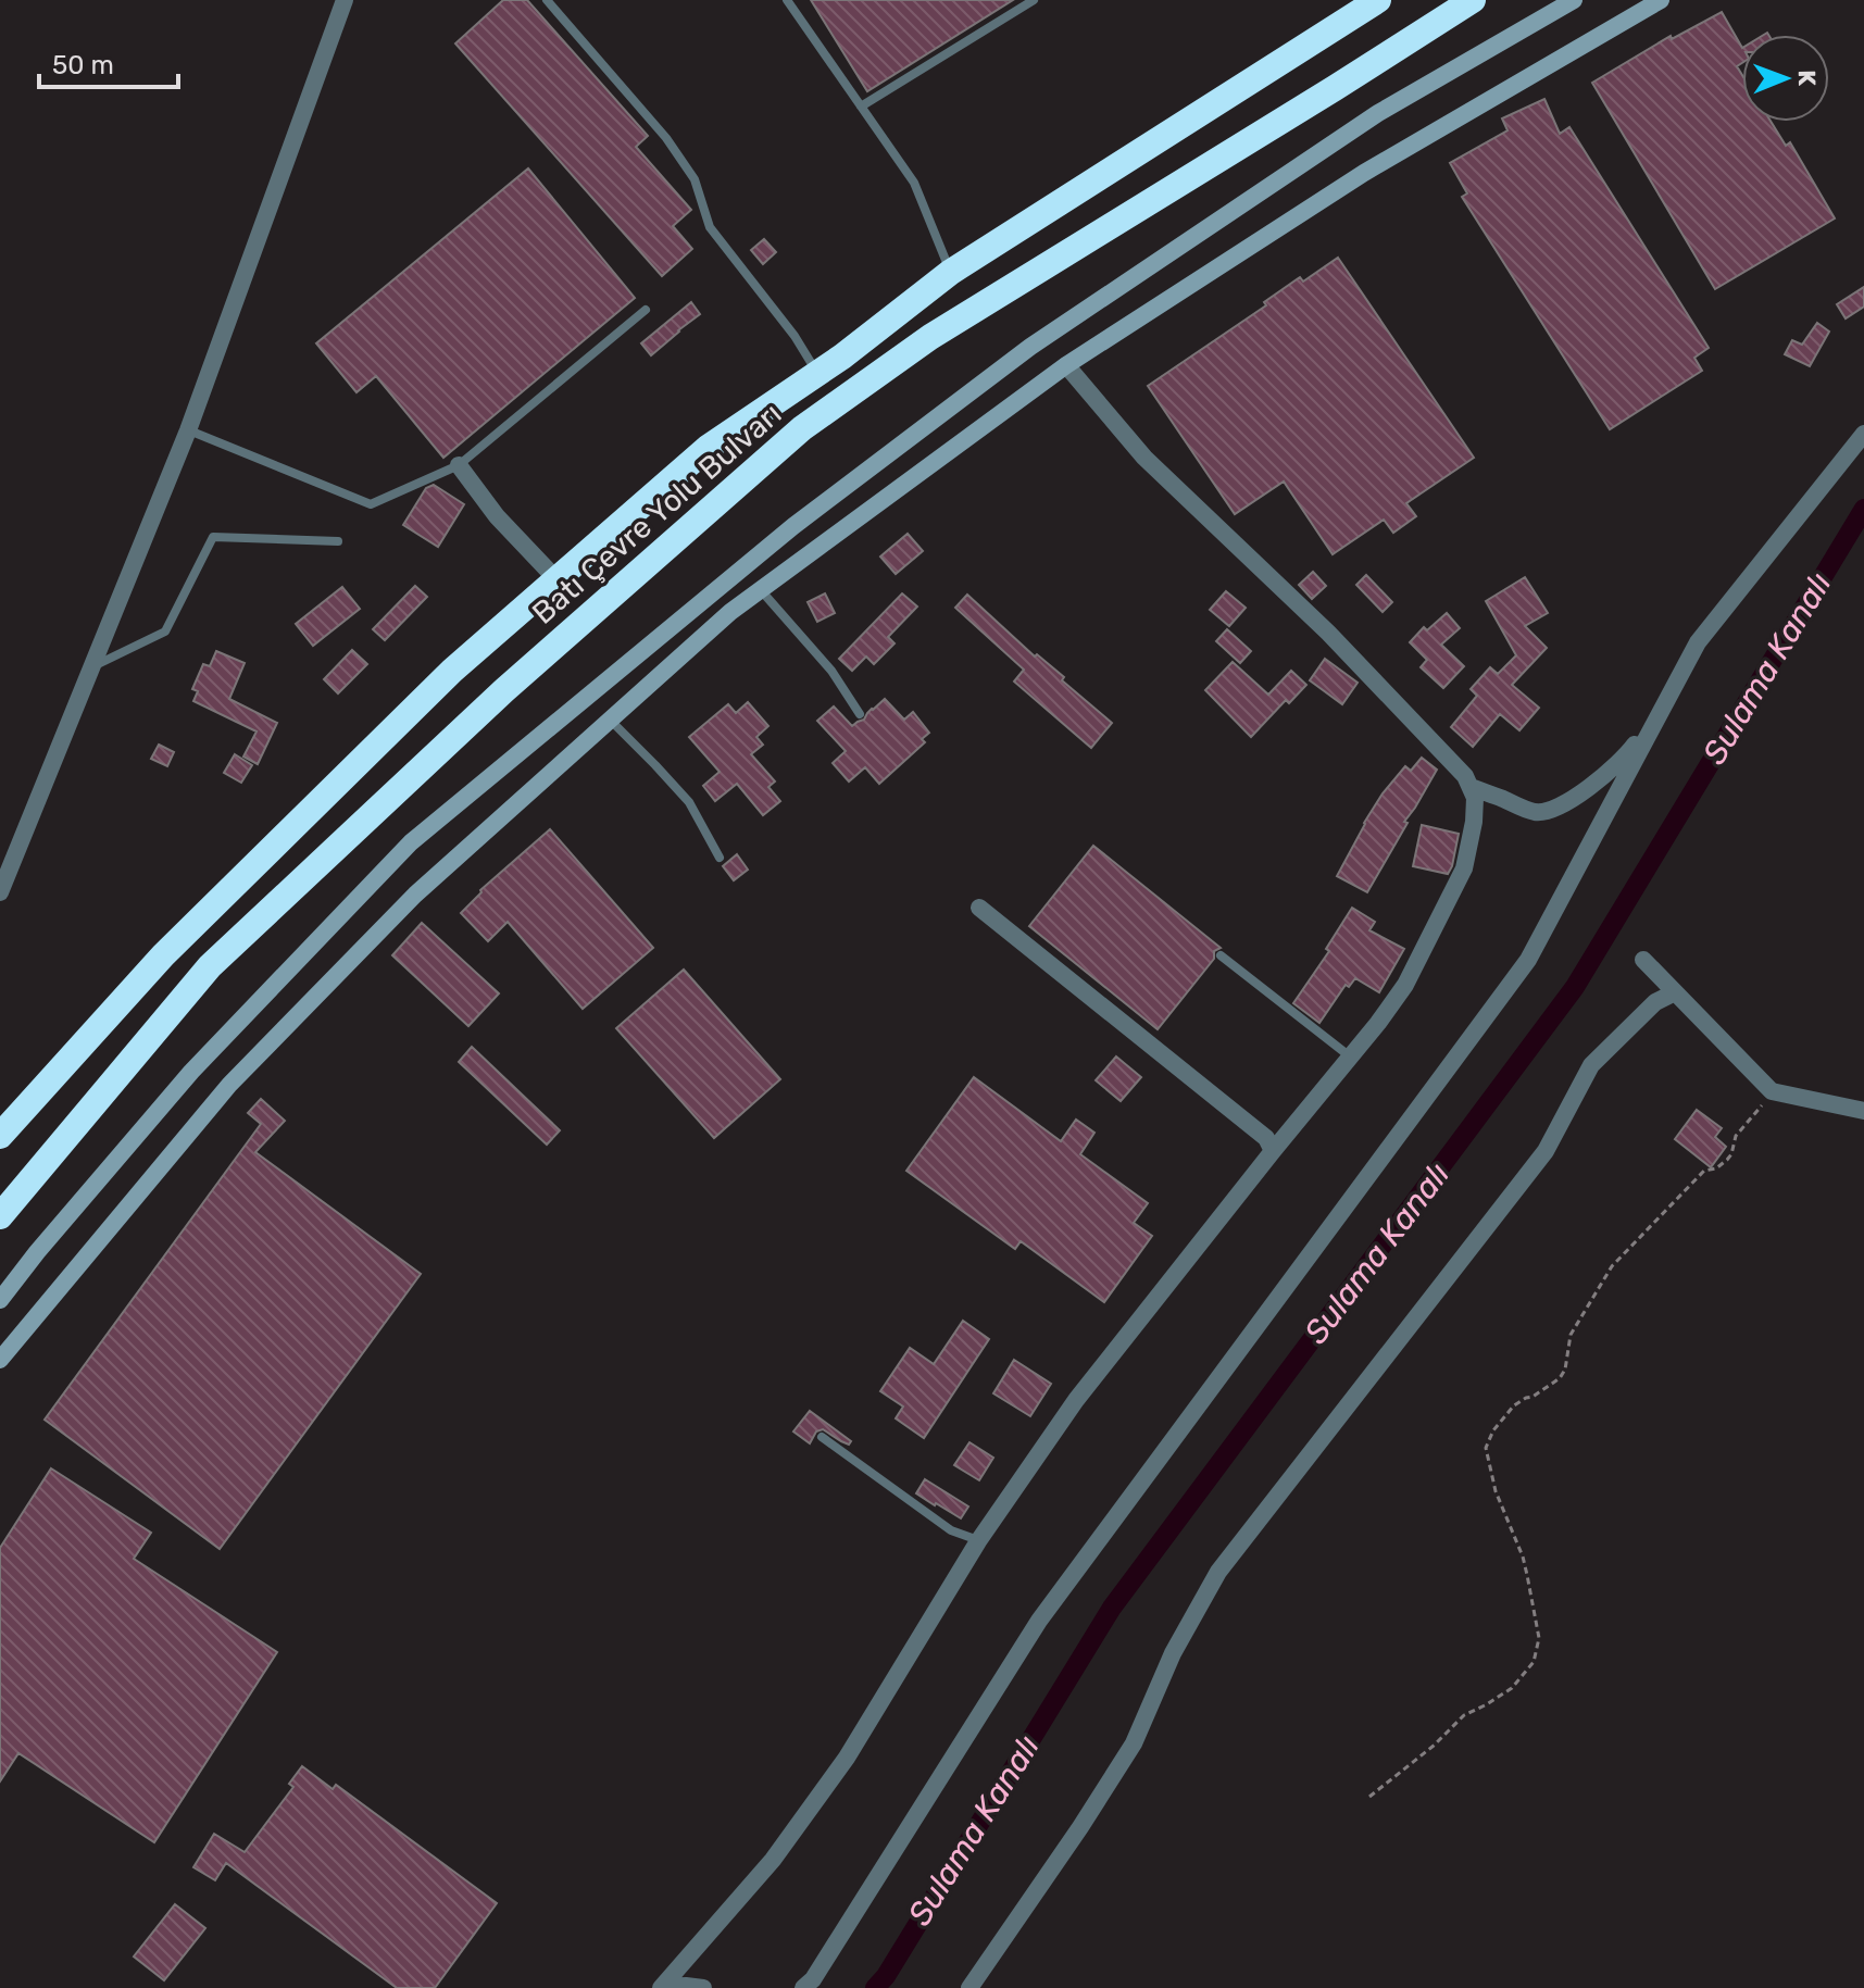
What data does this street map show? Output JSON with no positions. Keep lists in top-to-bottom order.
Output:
{
  "streets": {
    "highway": ["Batı Çevre Yolu Bulvarı"]
  },
  "water": ["Sulama Kanalı"],
  "scale_bar": "50 m",
  "north": "right"
}
